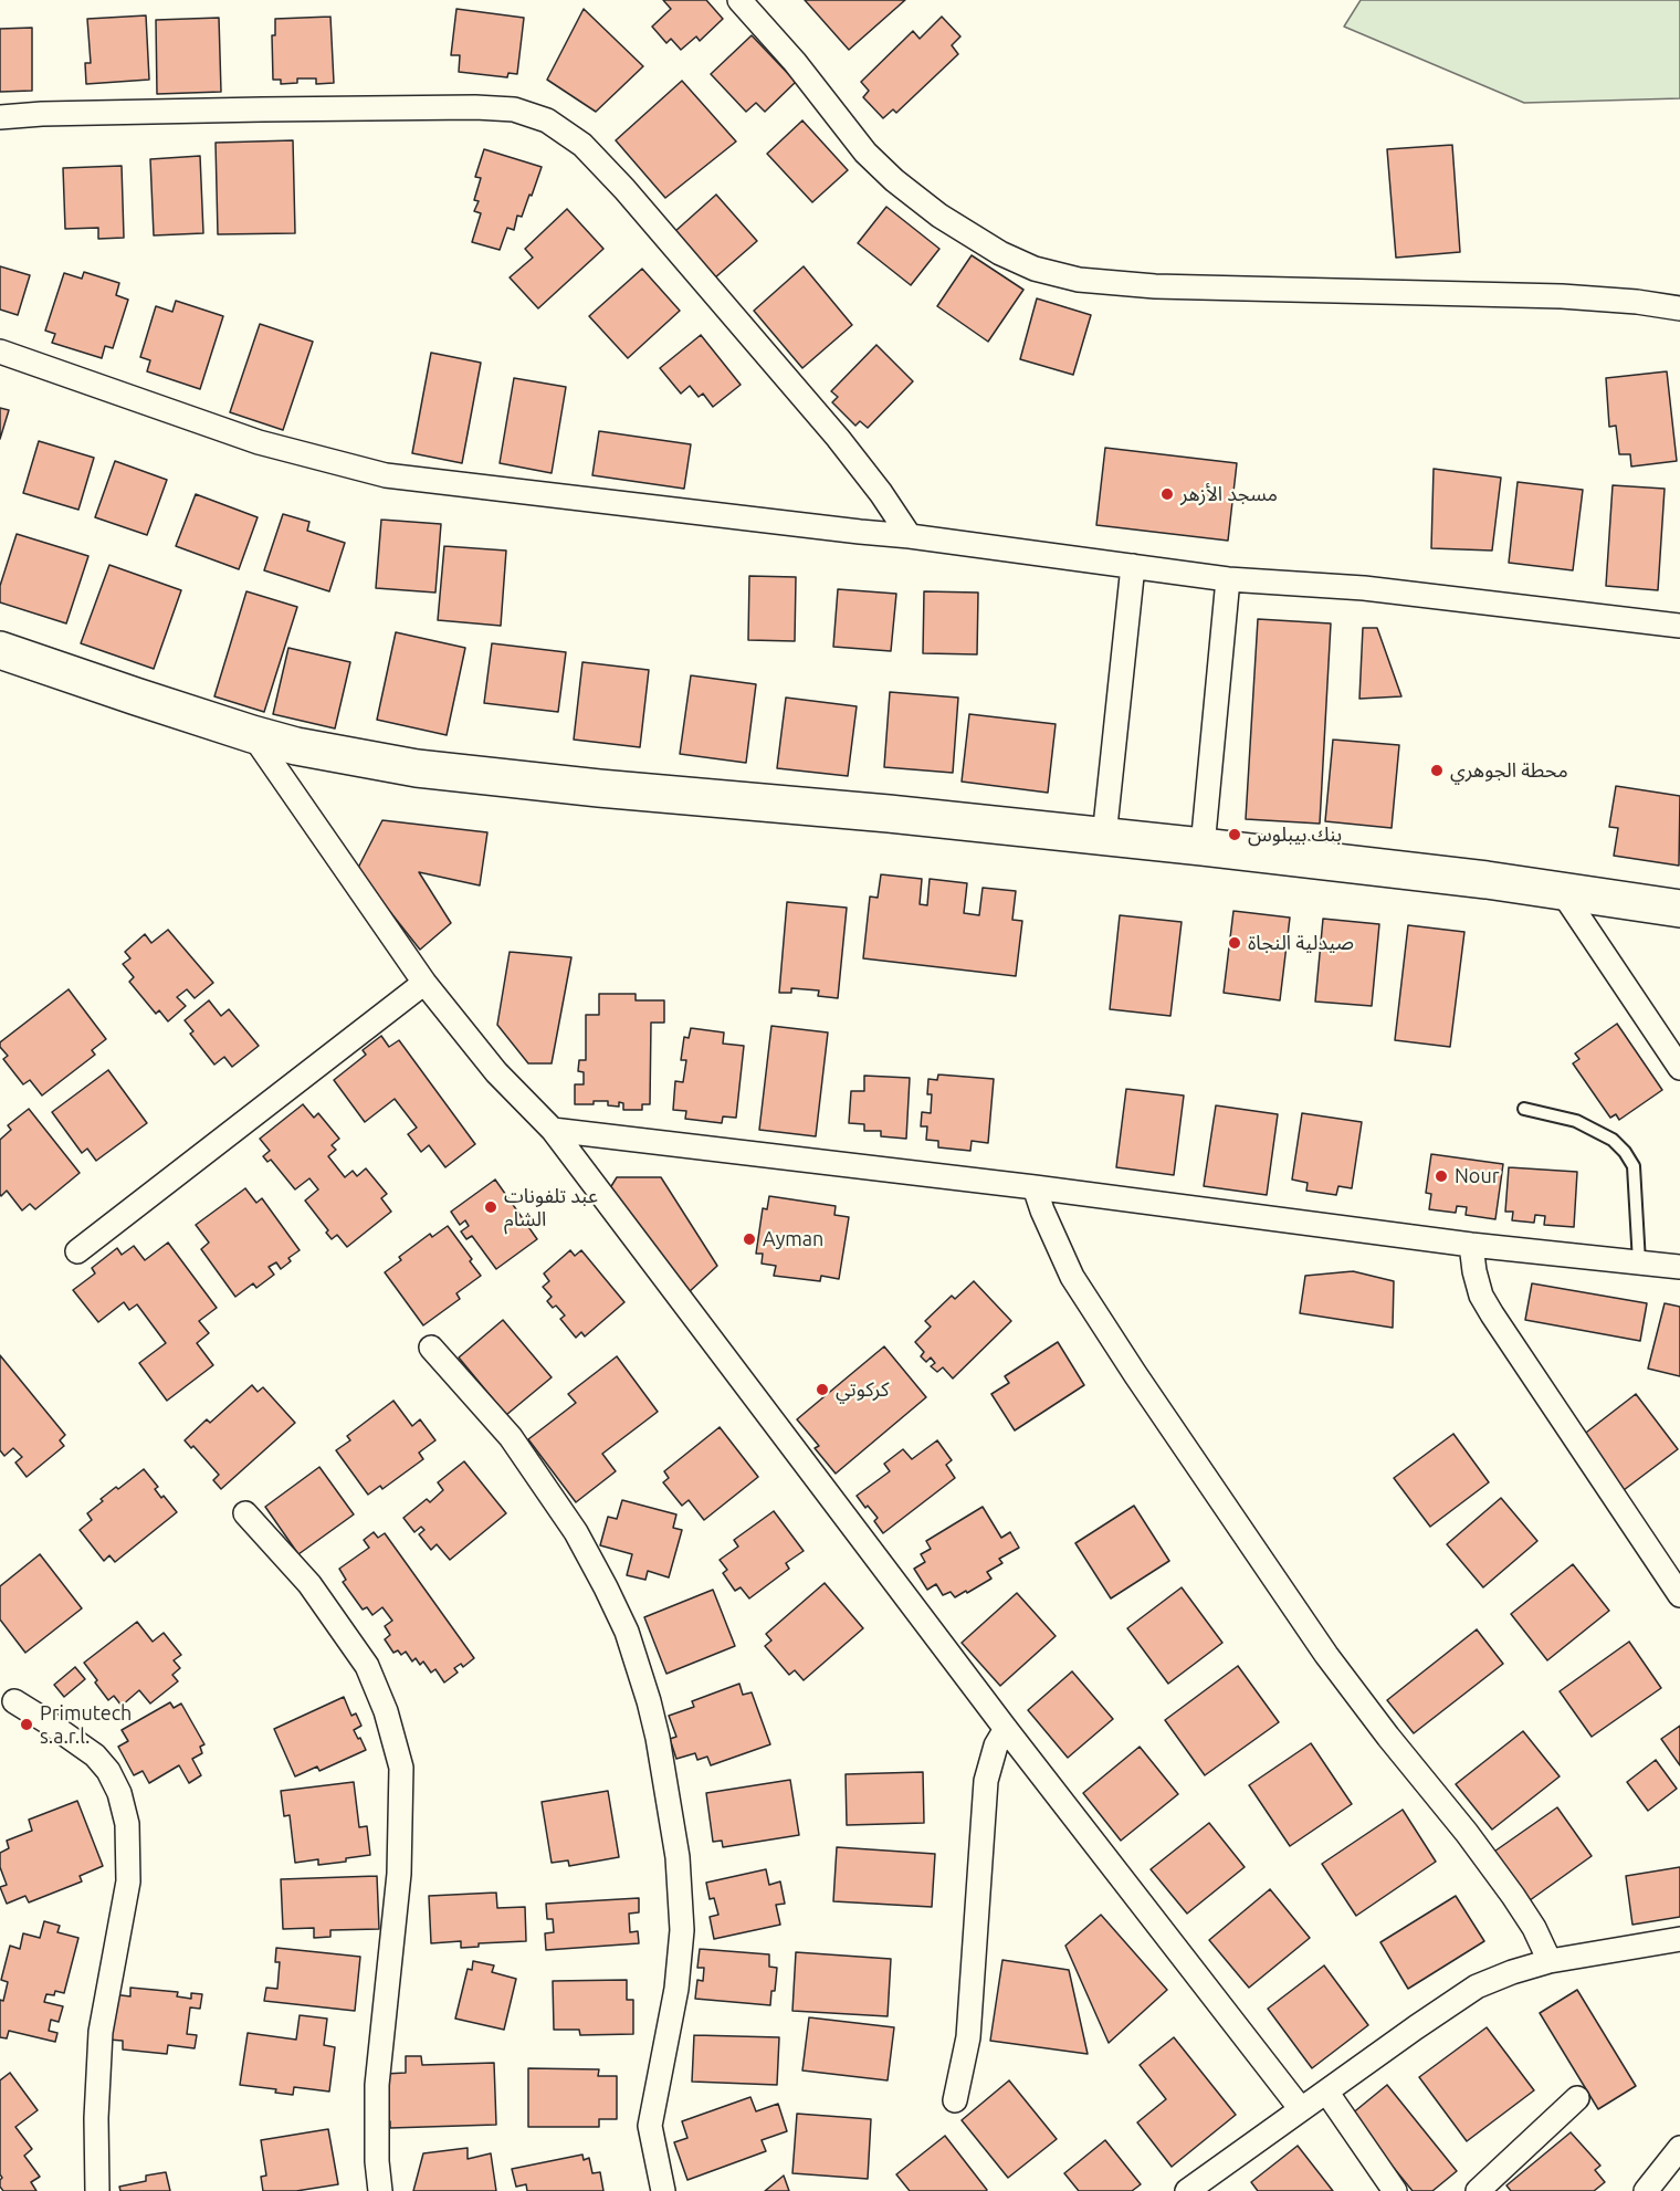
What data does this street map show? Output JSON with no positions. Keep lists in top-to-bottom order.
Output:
{
  "places": [
    "مسجد الأزهر",
    "محطة الجوهري",
    "بنك بيبلوس",
    "صيدلية النجاة",
    "Nour",
    "عبد تلفونات الشام",
    "Ayman",
    "كركوتي",
    "Primutech s.a.r.l."
  ]
}
